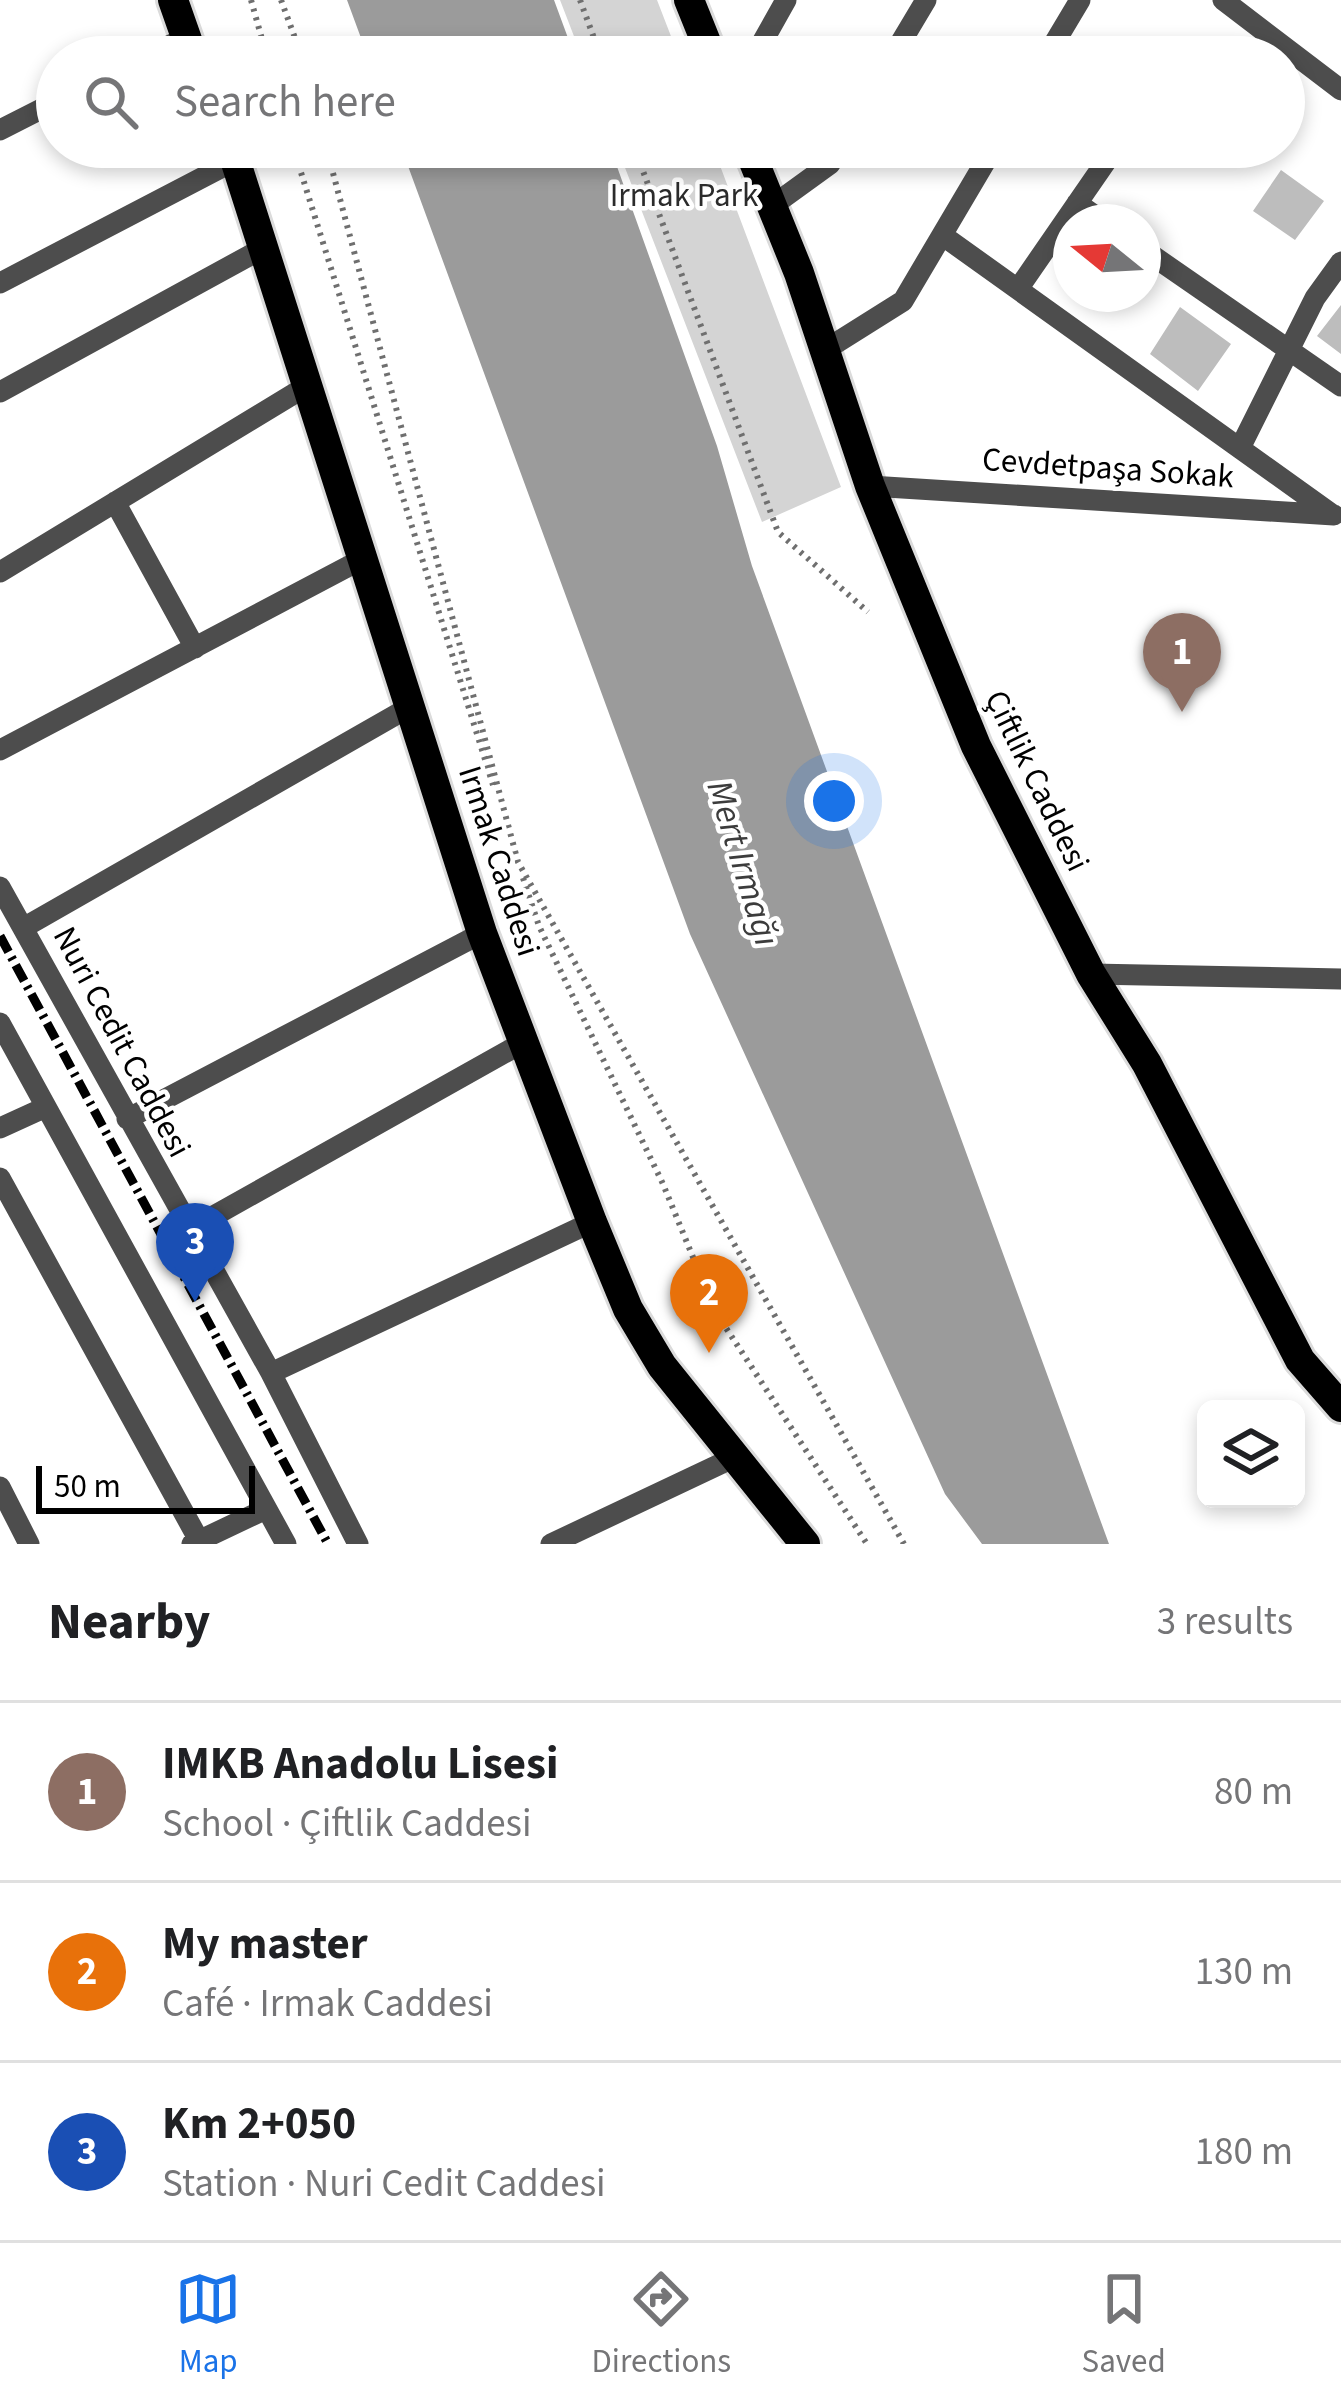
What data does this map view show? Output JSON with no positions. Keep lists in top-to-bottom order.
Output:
{
  "streets": {
    "main road": ["Çiftlik Caddesi", "Irmak Caddesi"],
    "street": ["Cevdetpaşa Sokak", "Nuri Cedit Caddesi"]
  },
  "crossings": [
    ["Cevdetpaşa Sokak", "Çiftlik Caddesi"]
  ],
  "water": ["Mert Irmağı"],
  "parks": ["Irmak Park"],
  "scale_bar": "50 m",
  "north": "left",
  "page": {
    "search": "Search here",
    "pins": ["1", "3", "2"],
    "scale": "50 m",
    "heading": ["Nearby", "3 results"],
    "list": [
      {
        "mark": "1",
        "name": "IMKB Anadolu Lisesi",
        "note": "School · Çiftlik Caddesi",
        "value": "80 m"
      },
      {
        "mark": "2",
        "name": "My master",
        "note": "Café · Irmak Caddesi",
        "value": "130 m"
      },
      {
        "mark": "3",
        "name": "Km 2+050",
        "note": "Station · Nuri Cedit Caddesi",
        "value": "180 m"
      }
    ],
    "nav": ["Map", "Directions", "Saved"]
  }
}
